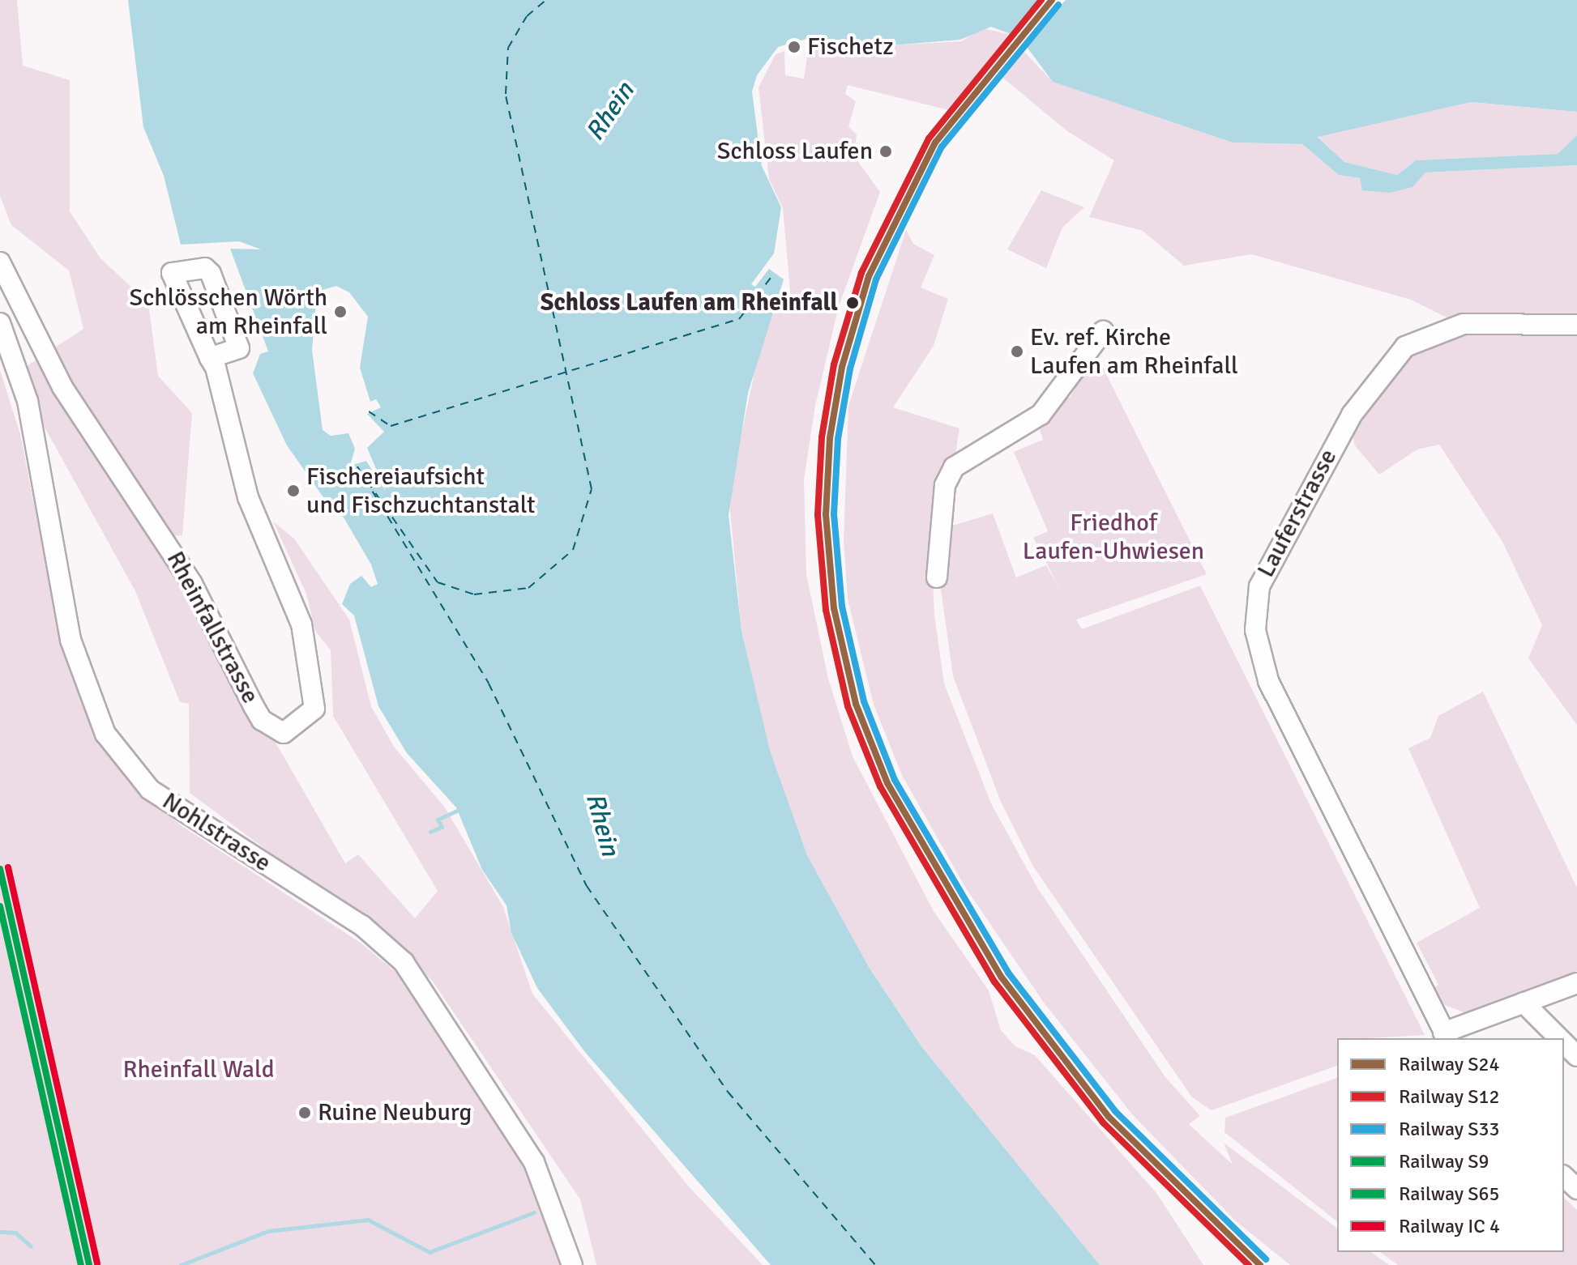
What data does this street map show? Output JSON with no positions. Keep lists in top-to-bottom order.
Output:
{
  "streets": {
    "street": ["Lauferstrasse", "Rheinfallstrasse", "Nohlstrasse"]
  },
  "water": ["Rhein"],
  "parks": ["Friedhof Laufen-Uhwiesen", "Rheinfall Wald"],
  "places": [
    "Fischetz",
    "Schloss Laufen",
    "Schloss Laufen am Rheinfall",
    "Schlösschen Wörth am Rheinfall",
    "Ev. ref. Kirche Laufen am Rheinfall",
    "Fischereiaufsicht und Fischzuchtanstalt",
    "Ruine Neuburg"
  ],
  "lines": [
    "rail line S24",
    "rail line S12",
    "rail line S33",
    "rail line S9",
    "rail line S65"
  ],
  "legend": [
    "Railway S24",
    "Railway S12",
    "Railway S33",
    "Railway S9",
    "Railway S65",
    "Railway IC 4"
  ]
}
